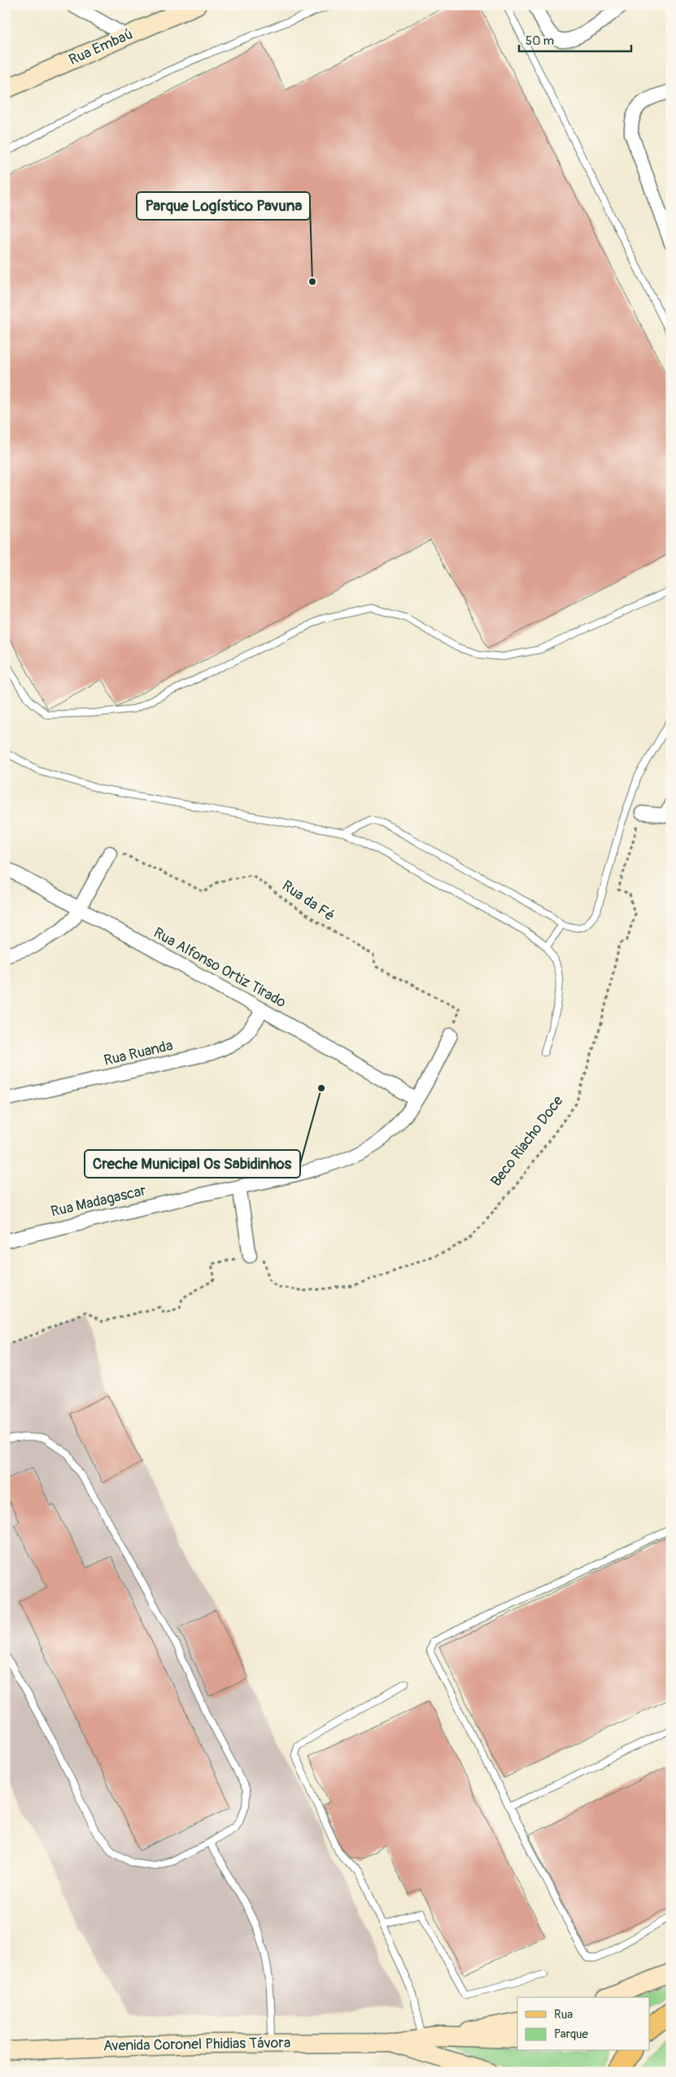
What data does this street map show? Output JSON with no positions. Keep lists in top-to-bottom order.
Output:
{
  "streets": {
    "street": [
      "Rua Embaú",
      "Rua Alfonso Ortiz Tirado",
      "Rua Ruanda",
      "Rua Madagascar",
      "Avenida Coronel Phidias Távora"
    ],
    "path": ["Rua da Fé", "Beco Riacho Doce"]
  },
  "crossings": [
    ["Rua da Fé", "Rua Madagascar"],
    ["Rua Alfonso Ortiz Tirado", "Rua Ruanda"],
    ["Rua Alfonso Ortiz Tirado", "Rua Madagascar"]
  ],
  "places": ["Parque Logístico Pavuna", "Creche Municipal Os Sabidinhos"],
  "legend": ["Rua", "Parque"],
  "scale_bar": "50 m"
}
